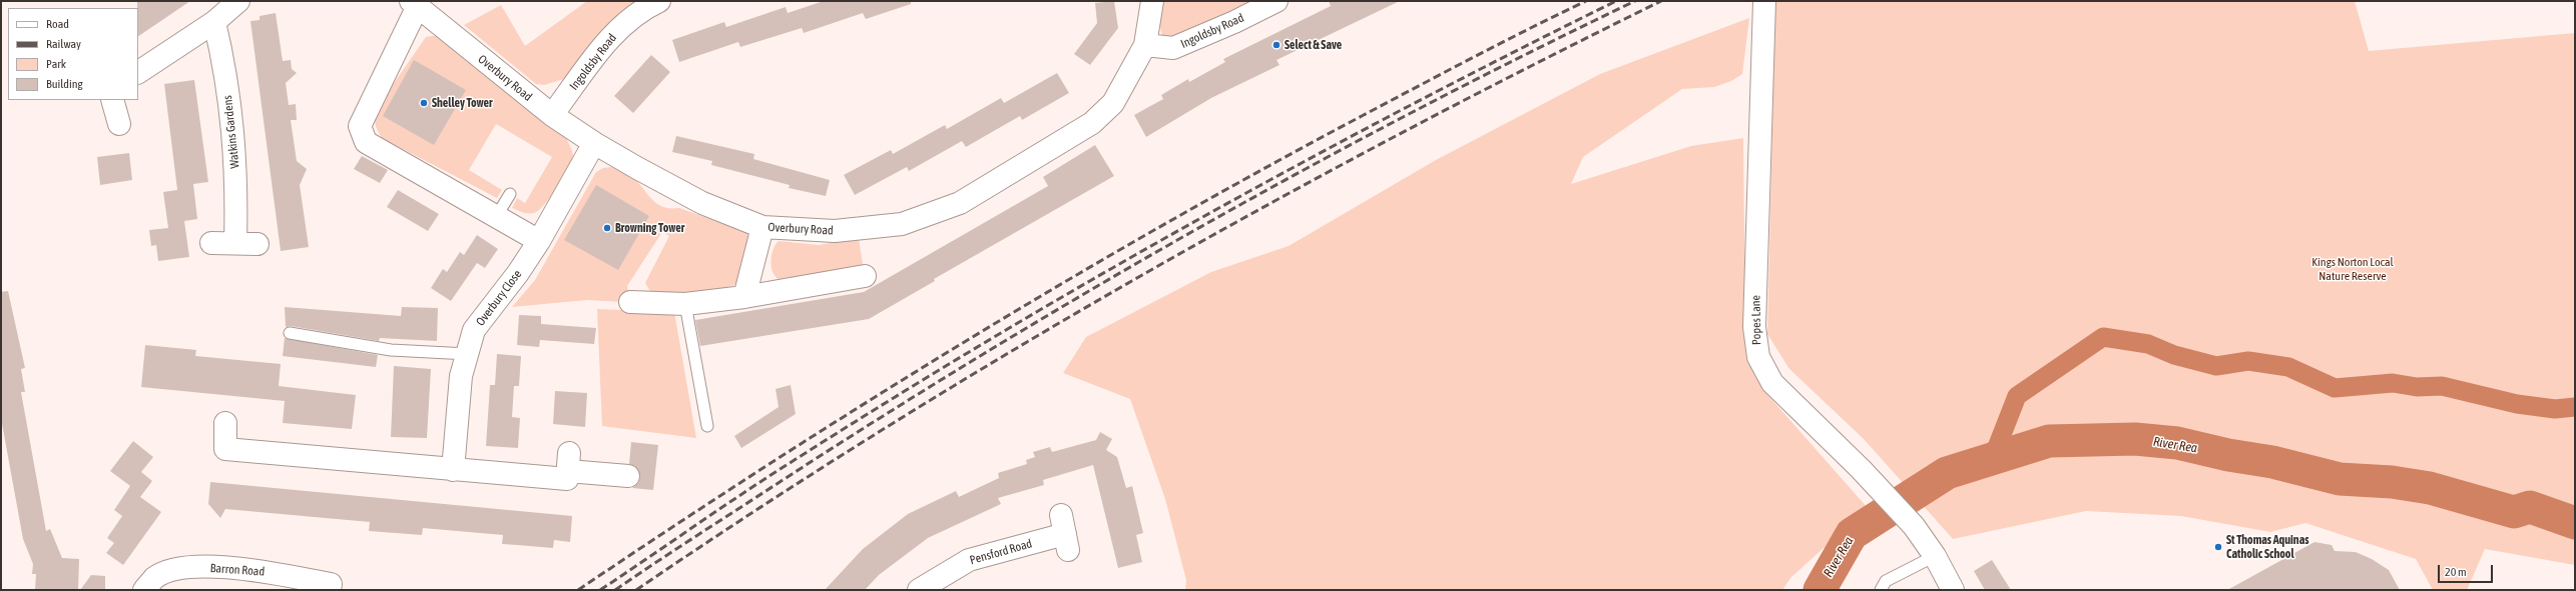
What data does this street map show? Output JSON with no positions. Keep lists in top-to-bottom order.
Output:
{
  "streets": {
    "street": [
      "Ingoldsby Road",
      "Overbury Road",
      "Watkins Gardens",
      "Overbury Close",
      "Popes Lane",
      "Pensford Road",
      "Barron Road"
    ]
  },
  "crossings": [
    ["Ingoldsby Road", "Overbury Road"],
    ["Overbury Road", "Overbury Close"]
  ],
  "water": ["River Rea"],
  "parks": ["Kings Norton Local Nature Reserve"],
  "places": [
    "Select & Save",
    "Shelley Tower",
    "Browning Tower",
    "St Thomas Aquinas Catholic School"
  ],
  "legend": [
    "Road",
    "Railway",
    "Park",
    "Building"
  ],
  "scale_bar": "20 m"
}
